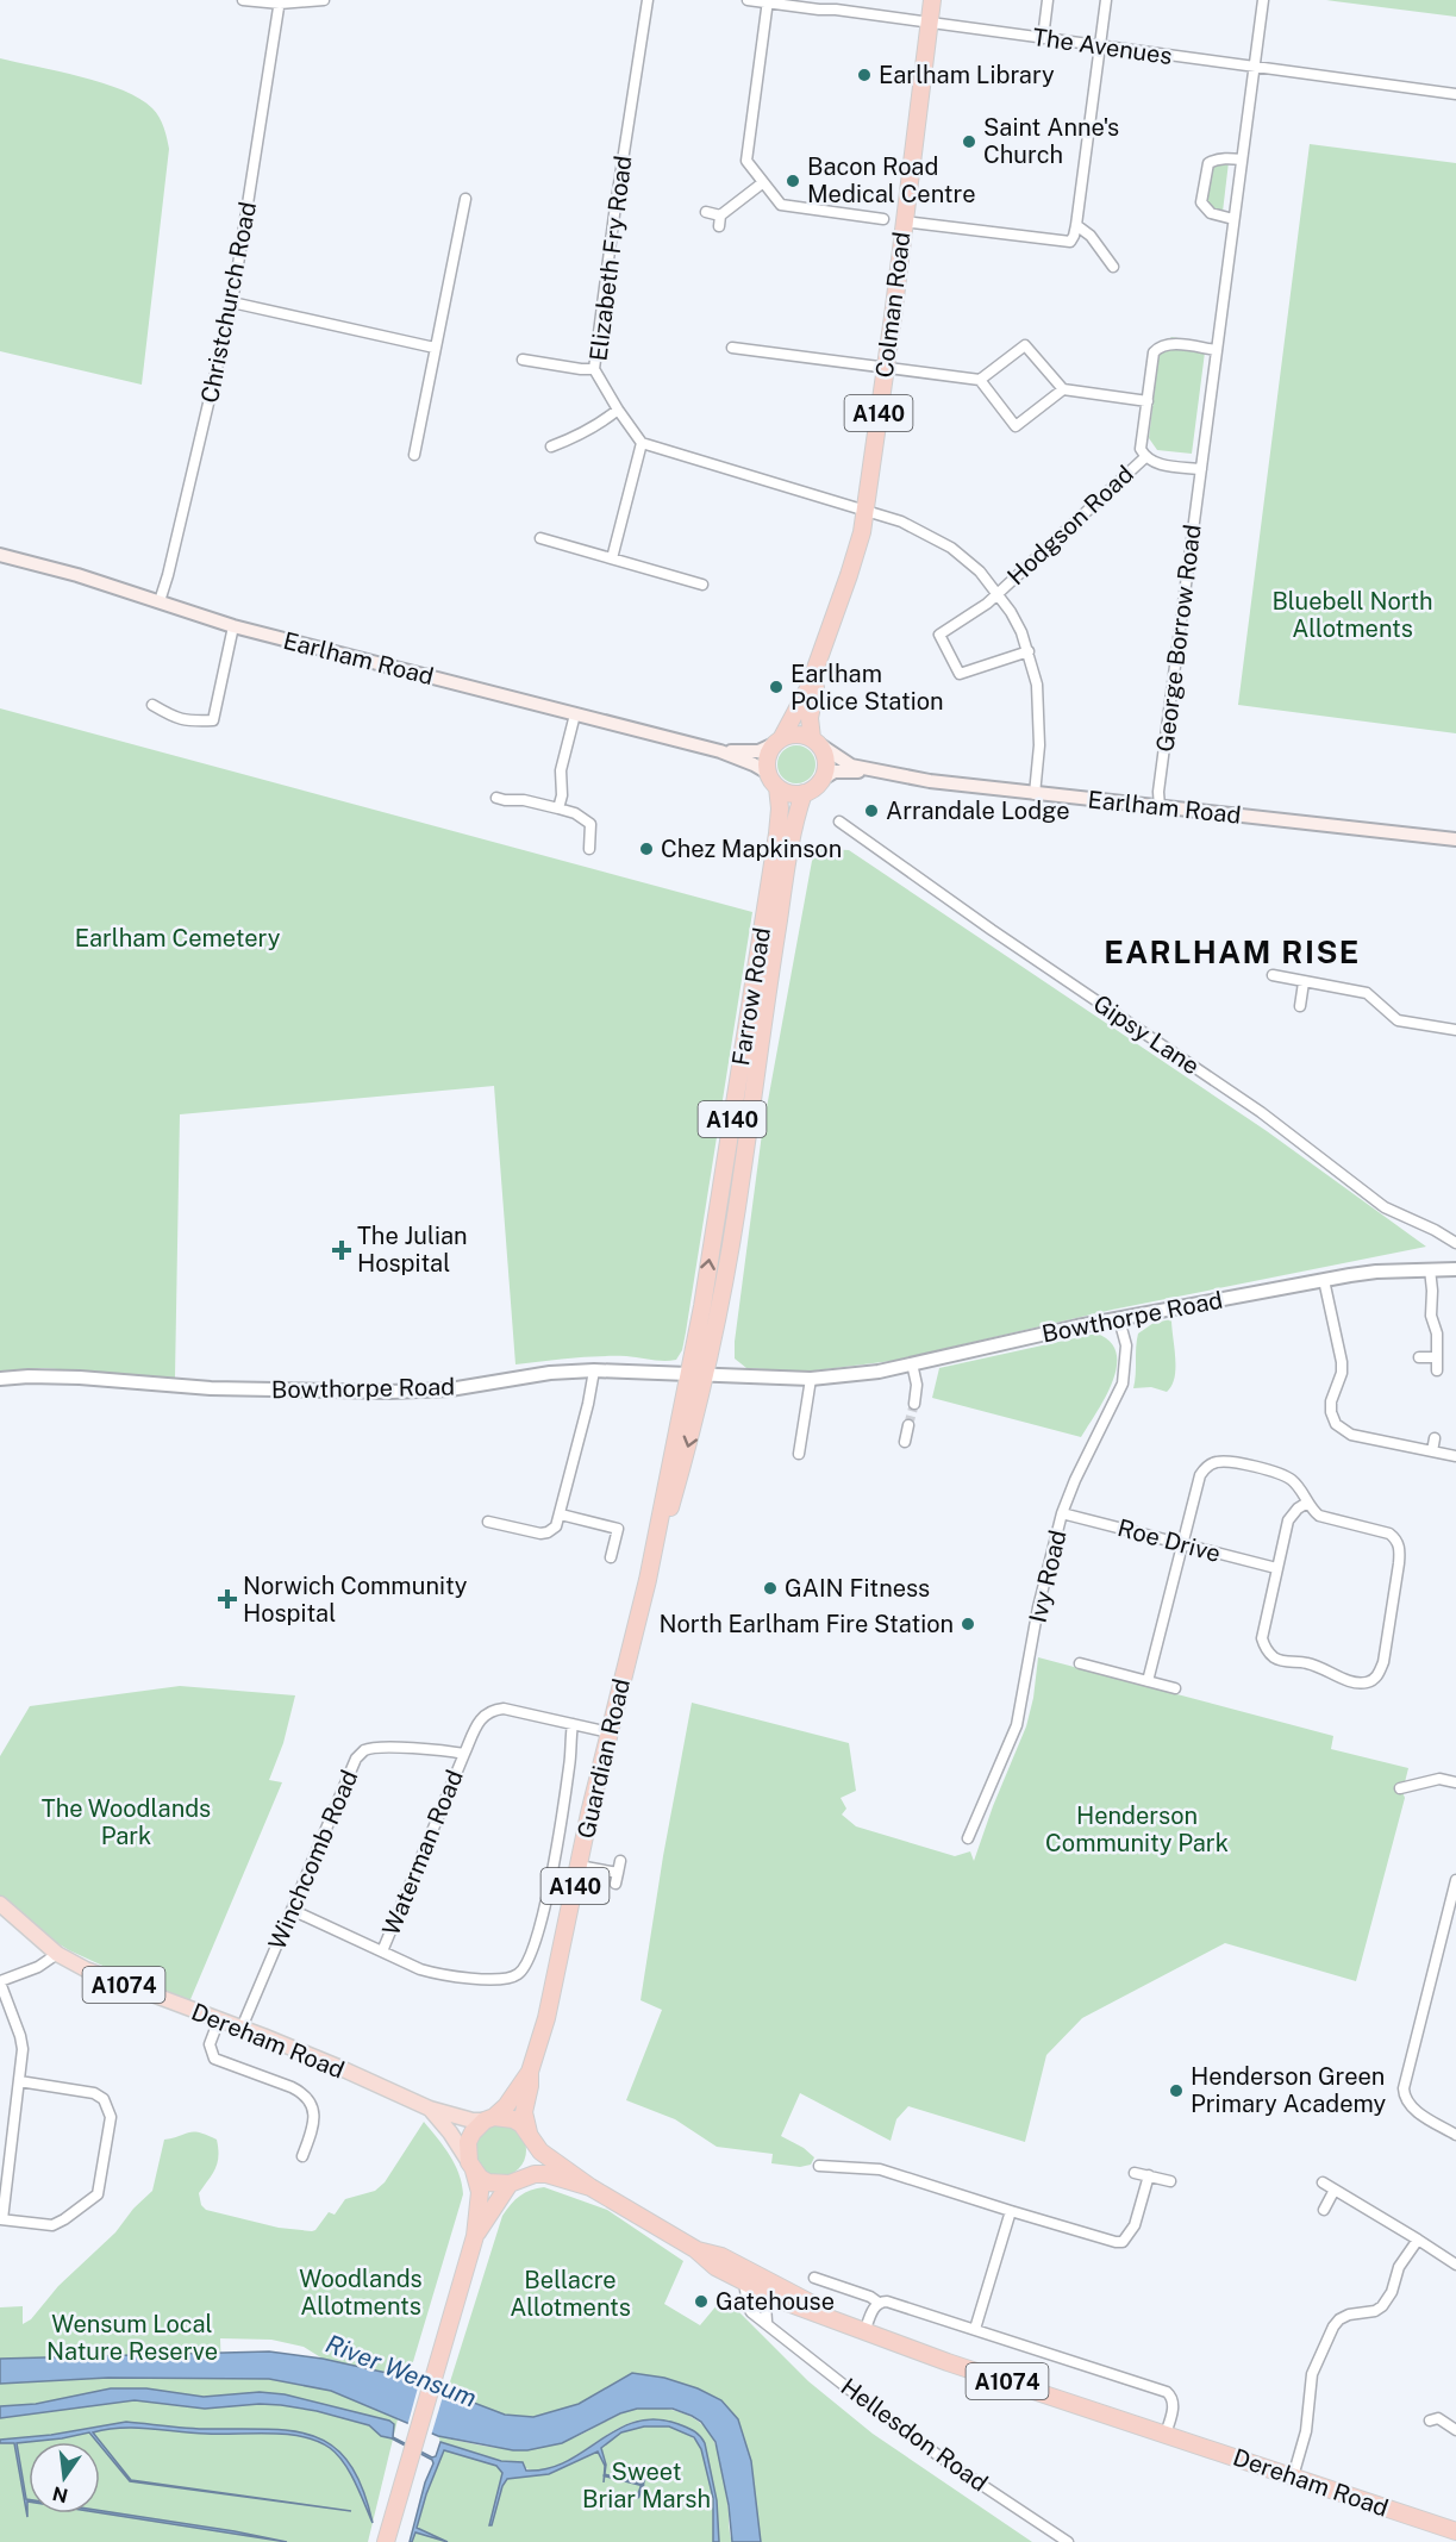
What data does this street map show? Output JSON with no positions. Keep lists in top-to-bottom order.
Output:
{
  "streets": {
    "highway": [
      "Colman Road",
      "A140",
      "Farrow Road",
      "Guardian Road",
      "A1074",
      "Dereham Road"
    ],
    "main road": ["Earlham Road"],
    "street": [
      "The Avenues",
      "Elizabeth Fry Road",
      "Christchurch Road",
      "Hodgson Road",
      "George Borrow Road",
      "Gipsy Lane",
      "Bowthorpe Road",
      "Roe Drive",
      "Ivy Road",
      "Waterman Road",
      "Winchcomb Road",
      "Hellesdon Road"
    ]
  },
  "crossings": [
    ["The Avenues", "Colman Road"],
    ["The Avenues", "George Borrow Road"],
    ["Christchurch Road", "Earlham Road"],
    ["Colman Road", "Earlham Road"],
    ["Colman Road", "Farrow Road"],
    ["A140", "Guardian Road"],
    ["A140", "Dereham Road"],
    ["George Borrow Road", "Earlham Road"],
    ["Earlham Road", "Farrow Road"],
    ["Farrow Road", "Bowthorpe Road"],
    ["Farrow Road", "Guardian Road"],
    ["Bowthorpe Road", "Ivy Road"],
    ["Bowthorpe Road", "Guardian Road"],
    ["Roe Drive", "Ivy Road"],
    ["Guardian Road", "Waterman Road"],
    ["Guardian Road", "Dereham Road"],
    ["Waterman Road", "Winchcomb Road"],
    ["Winchcomb Road", "Dereham Road"],
    ["Dereham Road", "Hellesdon Road"]
  ],
  "districts": ["EARLHAM RISE"],
  "water": ["River Wensum"],
  "parks": [
    "Bluebell North Allotments",
    "Earlham Cemetery",
    "The Woodlands Park",
    "Henderson Community Park",
    "Woodlands Allotments",
    "Bellacre Allotments",
    "Wensum Local Nature Reserve",
    "Sweet Briar Marsh"
  ],
  "places": {
    "other": [
      "Earlham Library",
      "Saint Anne's Church",
      "Bacon Road Medical Centre",
      "Earlham Police Station",
      "Arrandale Lodge",
      "Chez Mapkinson",
      "GAIN Fitness",
      "North Earlham Fire Station",
      "Henderson Green Primary Academy",
      "Gatehouse"
    ],
    "health": ["The Julian Hospital", "Norwich Community Hospital"]
  },
  "north": "bottom"
}
